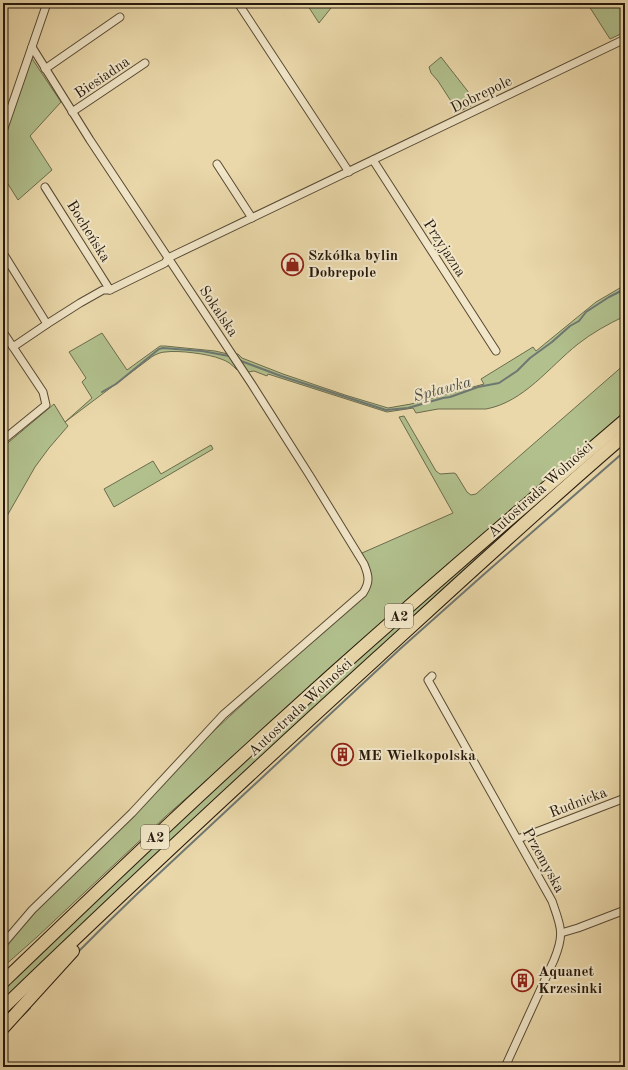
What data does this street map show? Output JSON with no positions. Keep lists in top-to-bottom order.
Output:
{
  "streets": {
    "highway": ["Autostrada Wolności", "A2"],
    "street": [
      "Biesiadna",
      "Dobrepole",
      "Bocheńska",
      "Przyjazna",
      "Sokalska",
      "Rudnicka",
      "Przemyska"
    ]
  },
  "crossings": [
    ["Biesiadna", "Sokalska"],
    ["Dobrepole", "Przyjazna"],
    ["Dobrepole", "Sokalska"],
    ["Rudnicka", "Przemyska"]
  ],
  "water": ["Spławka"],
  "places": {
    "shop": ["Szkółka bylin Dobrepole"],
    "building": ["ME Wielkopolska", "Aquanet Krzesinki"]
  }
}
